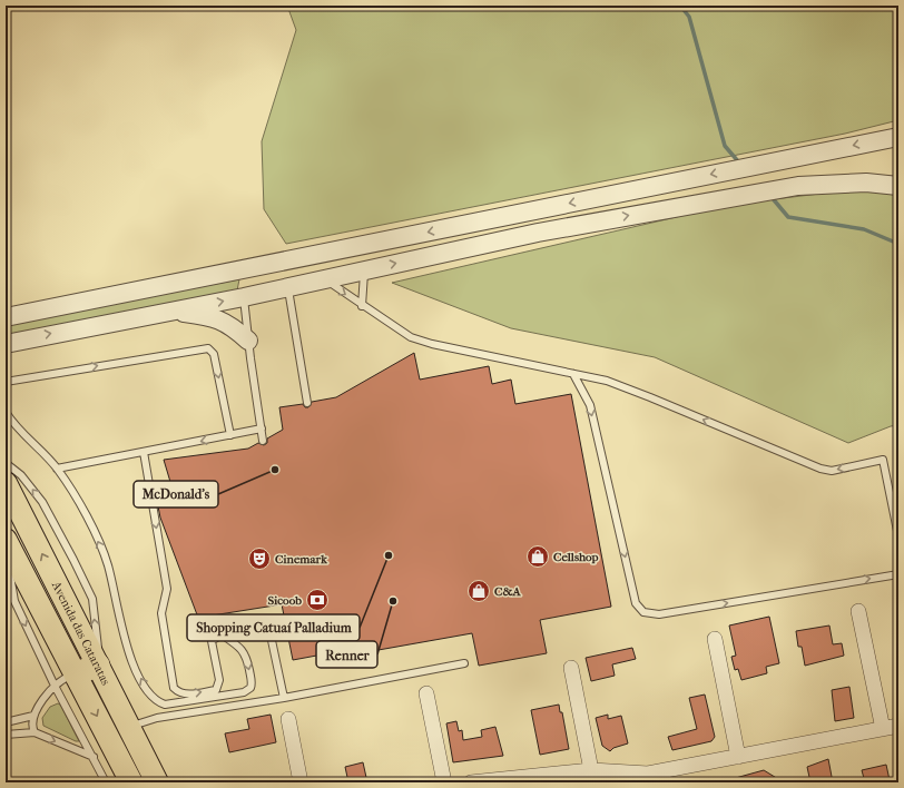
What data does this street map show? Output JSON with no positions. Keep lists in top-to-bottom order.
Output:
{
  "streets": {
    "main road": ["Avenida das Cataratas"]
  },
  "places": {
    "other": ["McDonald's", "Shopping Catuaí Palladium", "Renner"],
    "shop": ["Cellshop", "C&A"],
    "theatre": ["Cinemark"],
    "bank": ["Sicoob"]
  }
}
